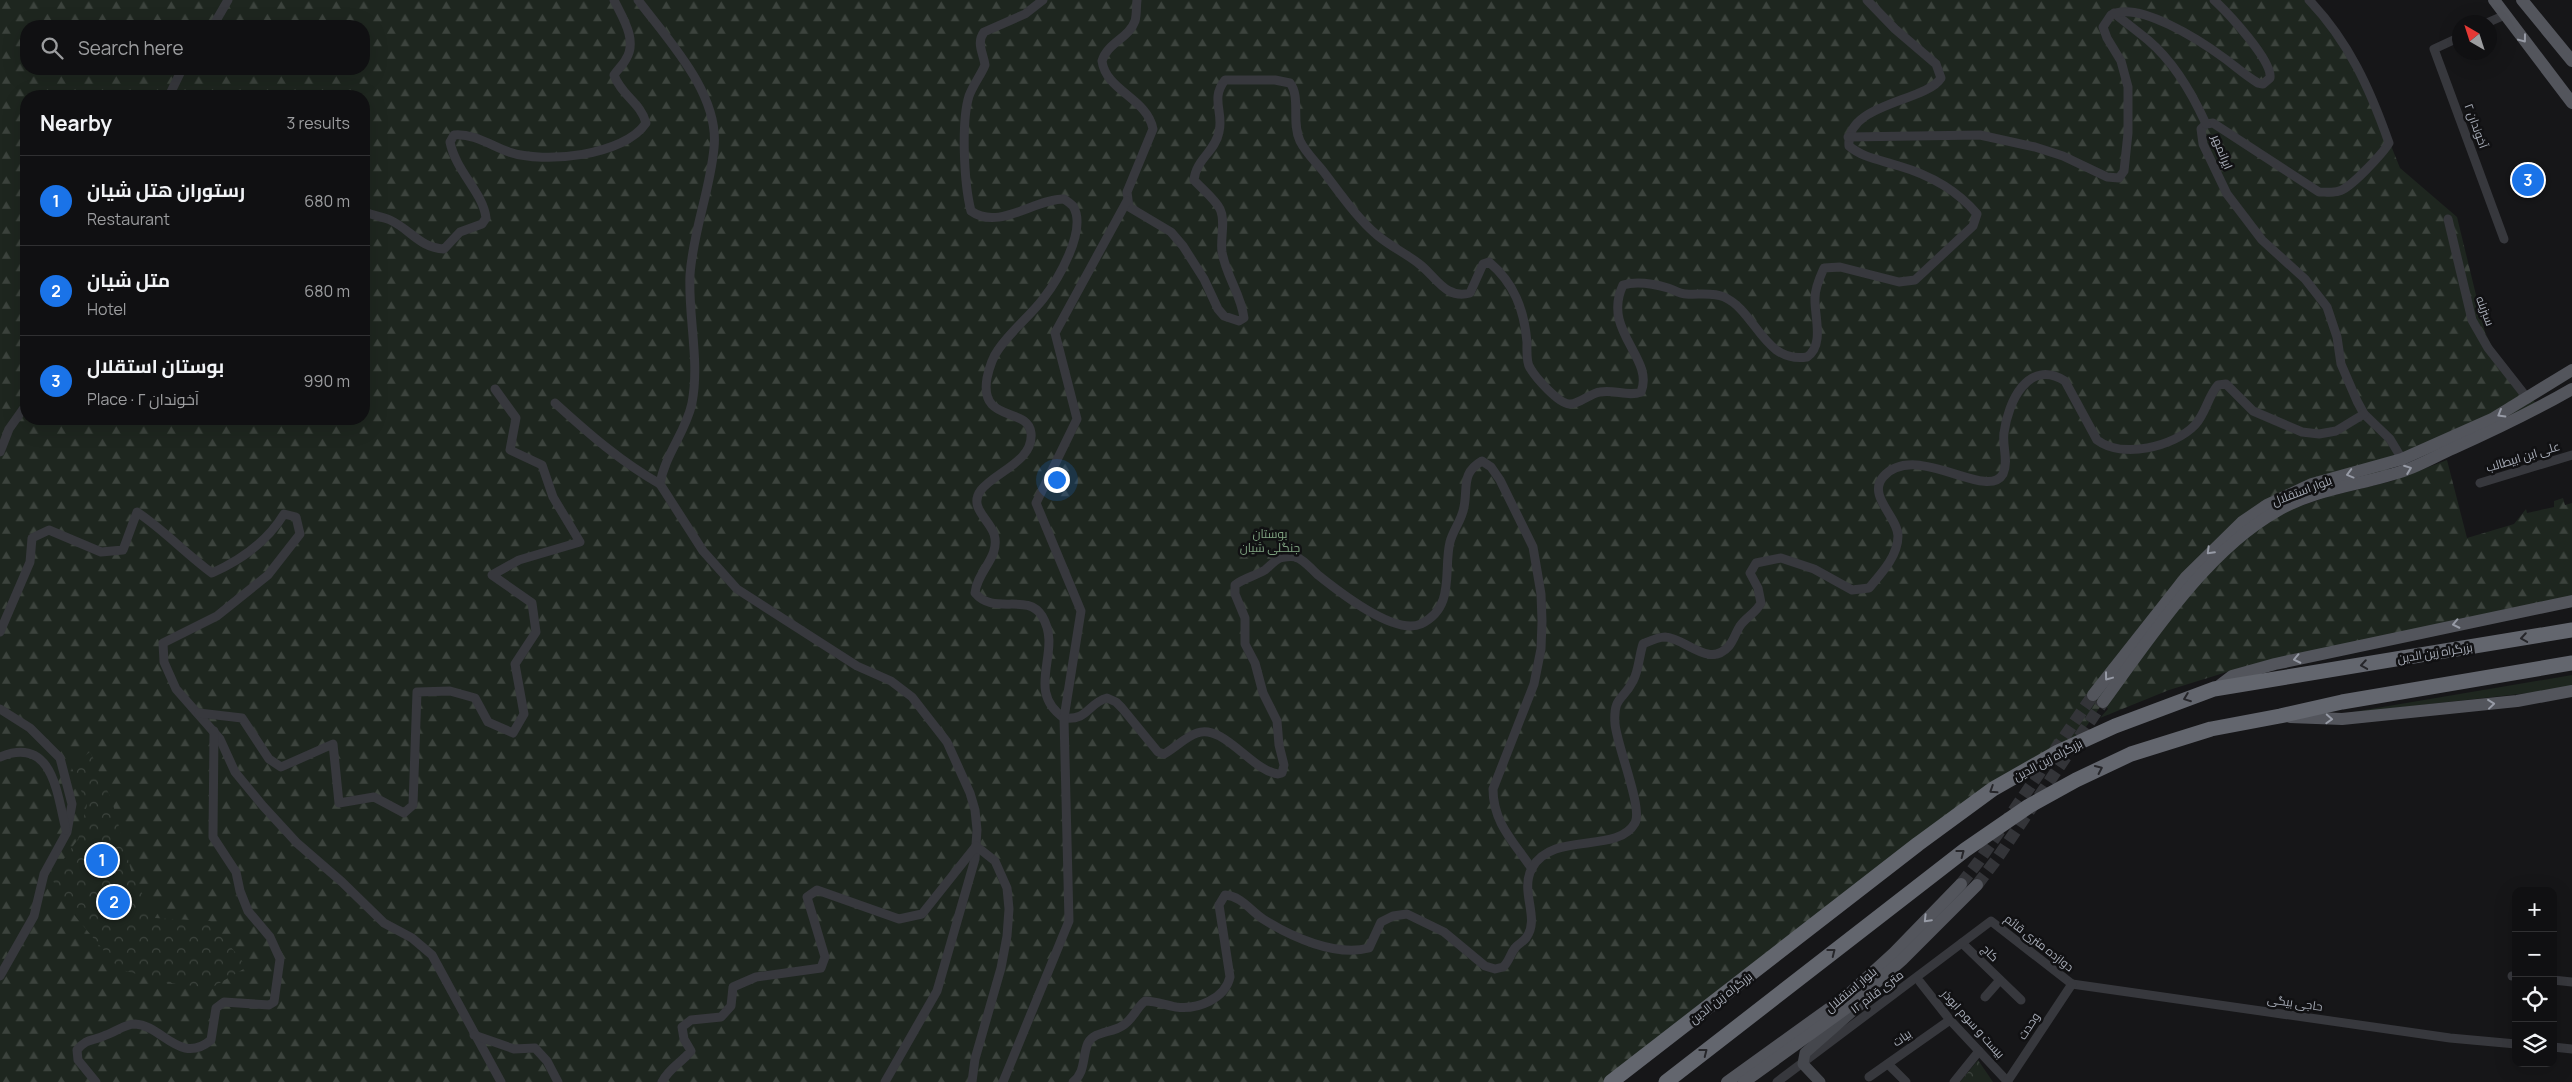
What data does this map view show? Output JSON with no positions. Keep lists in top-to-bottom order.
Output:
{
  "streets": {
    "highway": ["بزرگراه زین الدین"],
    "main road": ["بلوار استقلال"],
    "street": [
      "آخوندان ۲",
      "ایرانمهر",
      "سبزینه",
      "علی ابن ابیطالب",
      "دوازده متری قائم",
      "کاج",
      "۱۲ متری قائم",
      "حاجی بیگی",
      "بیست و سوم ابوذر",
      "وحدت",
      "بیات"
    ]
  },
  "crossings": [
    ["ایرانمهر", "بلوار استقلال"],
    ["سبزینه", "بلوار استقلال"],
    ["دوازده متری قائم", "۱۲ متری قائم"],
    ["دوازده متری قائم", "حاجی بیگی"],
    ["دوازده متری قائم", "وحدت"],
    ["کاج", "۱۲ متری قائم"],
    ["حاجی بیگی", "وحدت"],
    ["بیست و سوم ابوذر", "وحدت"],
    ["بیست و سوم ابوذر", "بیات"]
  ],
  "parks": ["بوستان جنگلی شیان"],
  "north": "top left",
  "page": {
    "search": "Search here",
    "heading": ["Nearby", "3 results"],
    "list": [
      {
        "mark": "1",
        "name": "رستوران هتل شیان",
        "note": "Restaurant",
        "value": "680 m"
      },
      {
        "mark": "2",
        "name": "متل شیان",
        "note": "Hotel",
        "value": "680 m"
      },
      {
        "mark": "3",
        "name": "بوستان استقلال",
        "note": "Place · آخوندان ۲",
        "value": "990 m"
      }
    ],
    "pins": ["3", "1", "2"],
    "map_buttons": ["+", "−"]
  }
}
